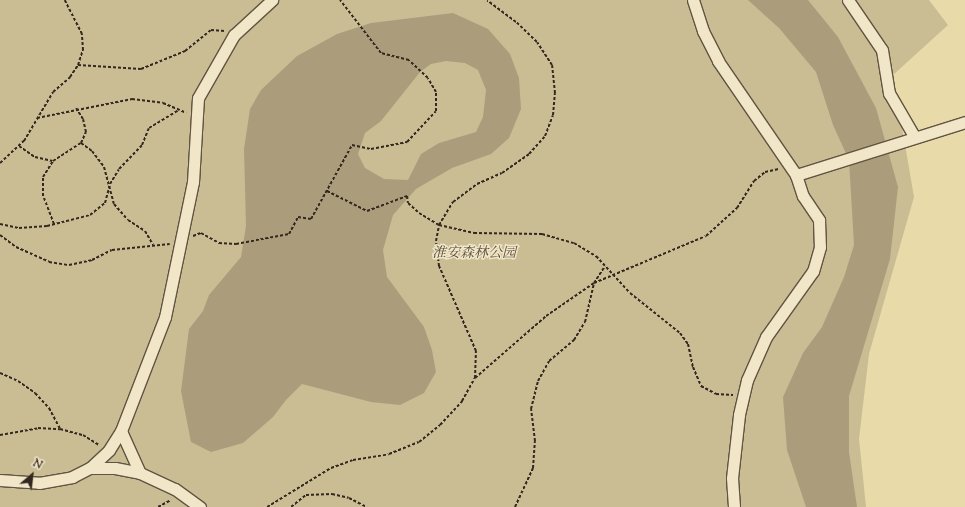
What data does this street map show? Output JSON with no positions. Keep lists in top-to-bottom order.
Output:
{
  "parks": ["淮安森林公园"],
  "north": "top right"
}
